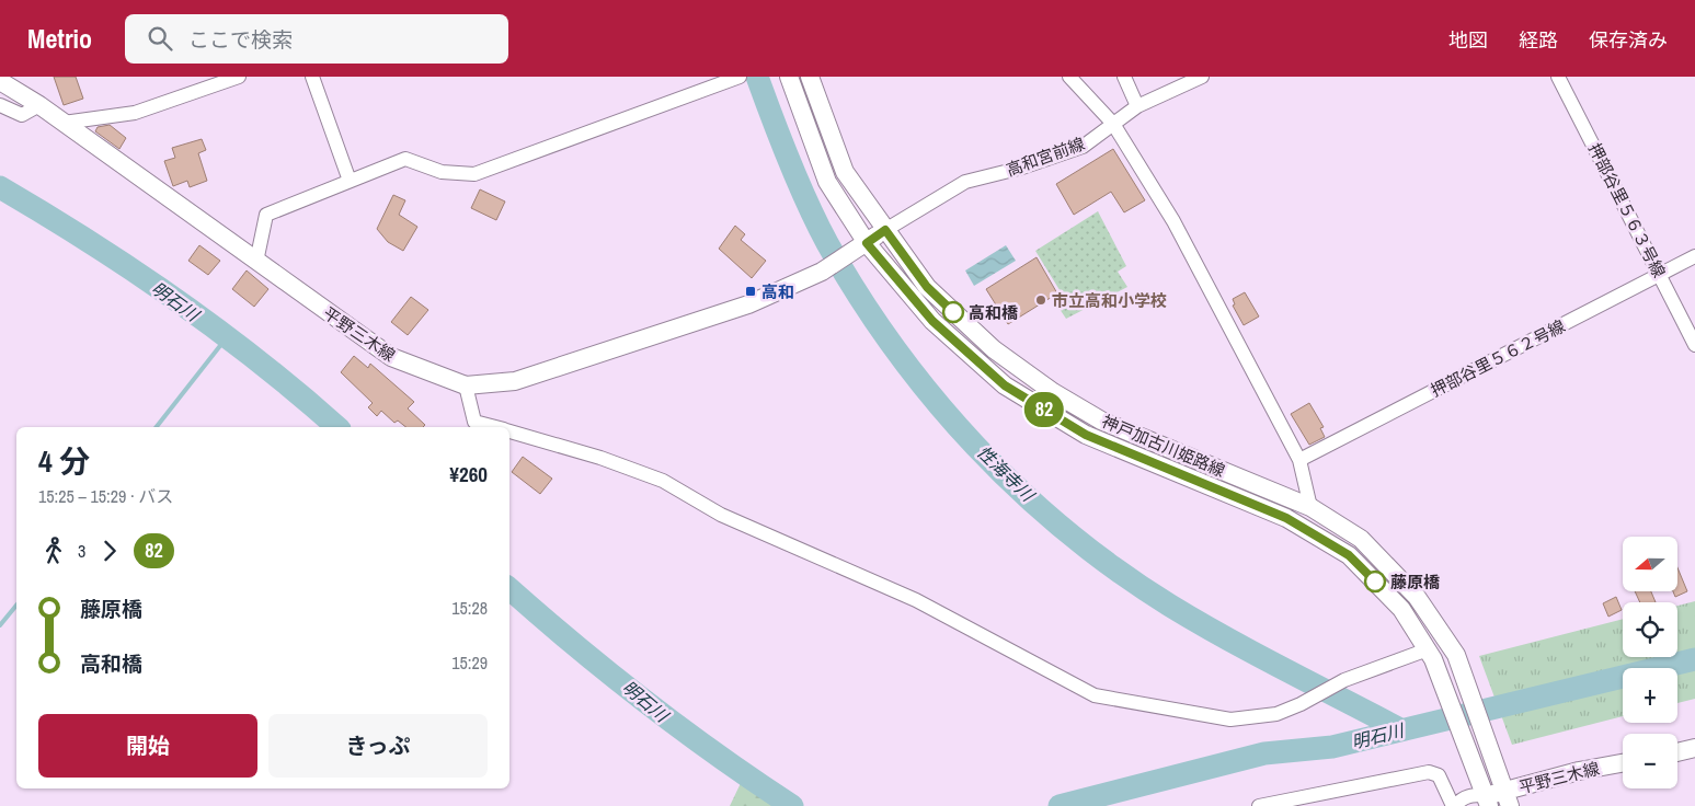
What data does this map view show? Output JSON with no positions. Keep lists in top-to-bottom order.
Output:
{
  "streets": {
    "main road": ["平野三木線", "神戸加古川姫路線"],
    "street": ["高和宮前線", "押部谷里５６３号線", "押部谷里５６２号線"]
  },
  "crossings": [
    ["高和宮前線", "平野三木線"],
    ["高和宮前線", "神戸加古川姫路線"],
    ["押部谷里５６３号線", "押部谷里５６２号線"],
    ["平野三木線", "神戸加古川姫路線"]
  ],
  "water": ["明石川", "性海寺川"],
  "places": {
    "transit": ["高和"],
    "other": ["市立高和小学校", "高和橋", "藤原橋"]
  },
  "lines": ["bus line 82"],
  "north": "left",
  "page": {
    "header": "Metrio",
    "search": "ここで検索",
    "nav": ["地図", "経路", "保存済み"],
    "on_map": "82",
    "heading": ["4 分", "15:25 – 15:29 · バス", "¥260"],
    "legs": ["3", "82"],
    "map_buttons": ["+", "−"],
    "list": [
      {
        "name": "藤原橋",
        "value": "15:28"
      },
      {
        "name": "高和橋",
        "value": "15:29"
      }
    ],
    "buttons": ["開始", "きっぷ"]
  }
}
